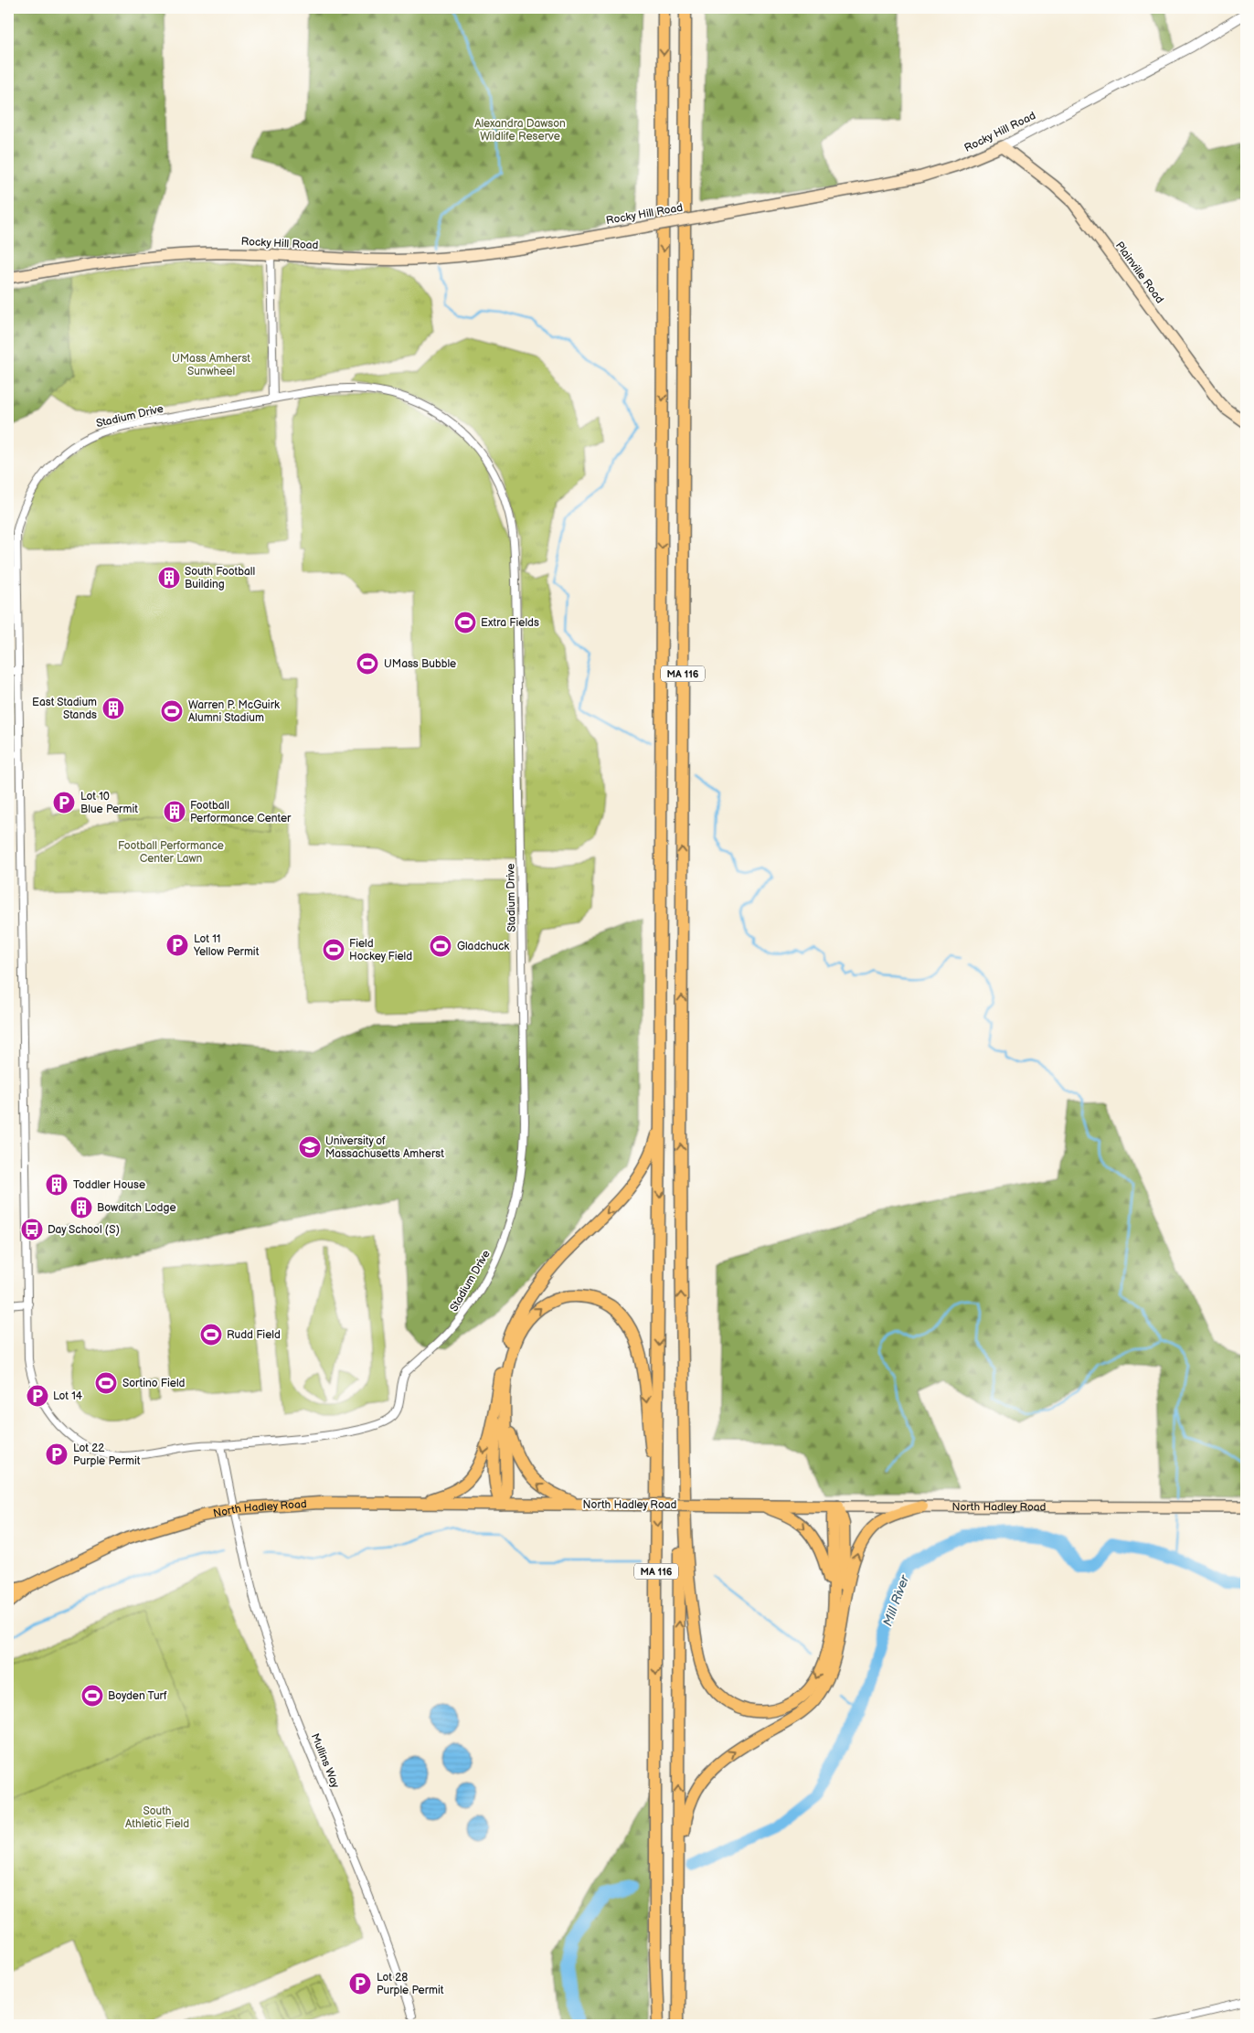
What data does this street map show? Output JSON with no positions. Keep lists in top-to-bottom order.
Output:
{
  "streets": {
    "main road": [
      "Rocky Hill Road",
      "Plainville Road",
      "MA 116",
      "North Hadley Road"
    ],
    "street": ["Stadium Drive", "Mullins Way"]
  },
  "crossings": [
    ["Rocky Hill Road", "Plainville Road"],
    ["North Hadley Road", "Mullins Way"]
  ],
  "water": ["Mill River"],
  "parks": [
    "Alexandra Dawson Wildlife Reserve",
    "UMass Amherst Sunwheel",
    "Football Performance Center Lawn",
    "South Athletic Field"
  ],
  "places": {
    "building": [
      "South Football Building",
      "East Stadium Stands",
      "Football Performance Center",
      "Toddler House",
      "Bowditch Lodge"
    ],
    "sports": [
      "Extra Fields",
      "UMass Bubble",
      "Warren P. McGuirk Alumni Stadium",
      "Gladchuck",
      "Field Hockey Field",
      "Rudd Field",
      "Sortino Field",
      "Boyden Turf"
    ],
    "parking": [
      "Lot 10 Blue Permit",
      "Lot 11 Yellow Permit",
      "Lot 14",
      "Lot 22 Purple Permit",
      "Lot 28 Purple Permit"
    ],
    "school or university": ["University of Massachusetts Amherst"],
    "bus stop": ["Day School (S)"]
  }
}
